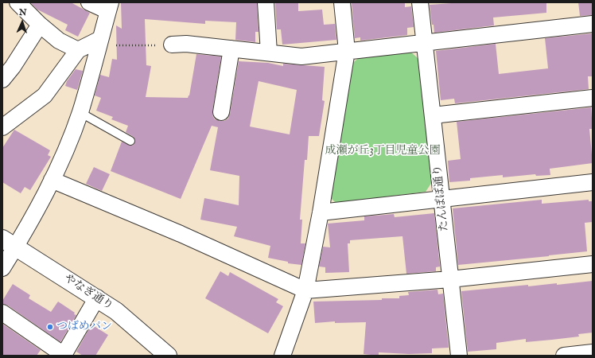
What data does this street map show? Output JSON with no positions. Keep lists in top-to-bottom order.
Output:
{
  "streets": {
    "street": ["たんぽぽ通り", "やなぎ通り"]
  },
  "parks": ["成瀬が丘3丁目児童公園"],
  "places": ["つばめパン"],
  "north": "top"
}
